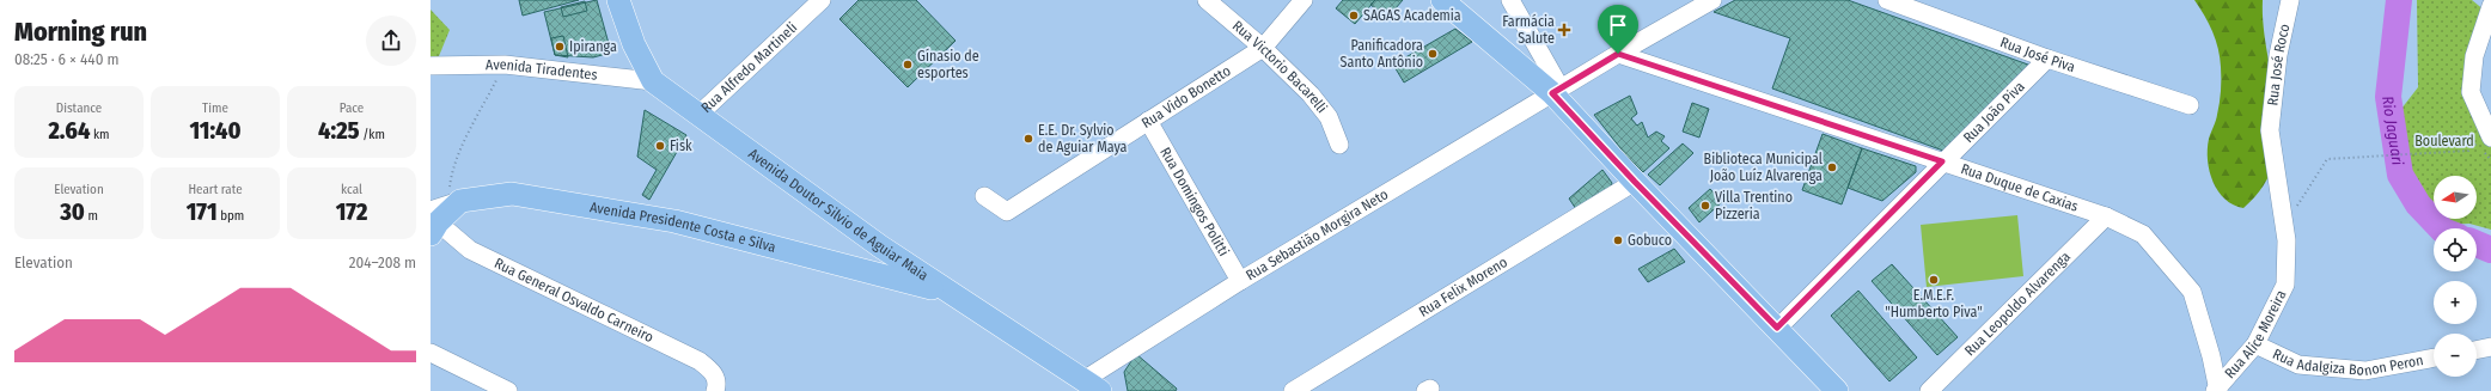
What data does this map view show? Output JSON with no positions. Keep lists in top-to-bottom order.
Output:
{
  "streets": {
    "main road": ["Avenida Doutor Silvio de Aguiar Maia", "Avenida Presidente Costa e Silva"],
    "street": [
      "Rua José Piva",
      "Rua José Roco",
      "Rua Alfredo Martineli",
      "Rua Victorio Bacarelli",
      "Avenida Tiradentes",
      "Rua Vido Bonetto",
      "Rua João Piva",
      "Rua Duque de Caxias",
      "Rua Domingos Politti",
      "Rua Sebastião Morgira Neto",
      "Rua Felix Moreno",
      "Rua General Osvaldo Carneiro",
      "Rua Leopoldo Alvarenga",
      "Rua Alice Moreira",
      "Rua Adalgiza Bonon Peron"
    ]
  },
  "crossings": [
    ["Rua José Piva", "Rua João Piva"],
    ["Rua José Roco", "Rua Alice Moreira"],
    ["Rua Alfredo Martineli", "Avenida Doutor Silvio de Aguiar Maia"],
    ["Rua Victorio Bacarelli", "Rua Vido Bonetto"],
    ["Avenida Tiradentes", "Avenida Doutor Silvio de Aguiar Maia"],
    ["Rua Vido Bonetto", "Rua Domingos Politti"],
    ["Rua João Piva", "Rua Duque de Caxias"],
    ["Rua Duque de Caxias", "Rua Sebastião Morgira Neto"],
    ["Rua Duque de Caxias", "Rua Leopoldo Alvarenga"],
    ["Rua Duque de Caxias", "Rua Alice Moreira"],
    ["Rua Domingos Politti", "Rua Sebastião Morgira Neto"],
    ["Avenida Doutor Silvio de Aguiar Maia", "Avenida Presidente Costa e Silva"],
    ["Avenida Doutor Silvio de Aguiar Maia", "Rua Sebastião Morgira Neto"],
    ["Avenida Presidente Costa e Silva", "Rua General Osvaldo Carneiro"],
    ["Rua Alice Moreira", "Rua Adalgiza Bonon Peron"]
  ],
  "water": ["Rio Jaguari"],
  "parks": ["Boulevard"],
  "places": {
    "other": [
      "SAGAS Academia",
      "Ipiranga",
      "Panificadora Santo Antônio",
      "Gínasio de esportes",
      "E.E. Dr. Sylvio de Aguiar Maya",
      "Fisk",
      "Biblioteca Municipal João Luíz Alvarenga",
      "Villa Trentino Pizzeria",
      "Gobuco",
      "E.M.E.F. \"Humberto Piva\""
    ],
    "health": ["Farmácia Salute"]
  },
  "north": "left",
  "page": {
    "heading": ["Morning run", "08:25 · 6 × 440 m"],
    "stats": [
      ["Distance", "2.64 km"],
      ["Time", "11:40"],
      ["Pace", "4:25 /km"],
      ["Elevation", "30 m"],
      ["Heart rate", "171 bpm"],
      ["kcal", "172"]
    ],
    "map_buttons": ["+", "−"],
    "chart": ["Elevation", "204–208 m"]
  }
}
